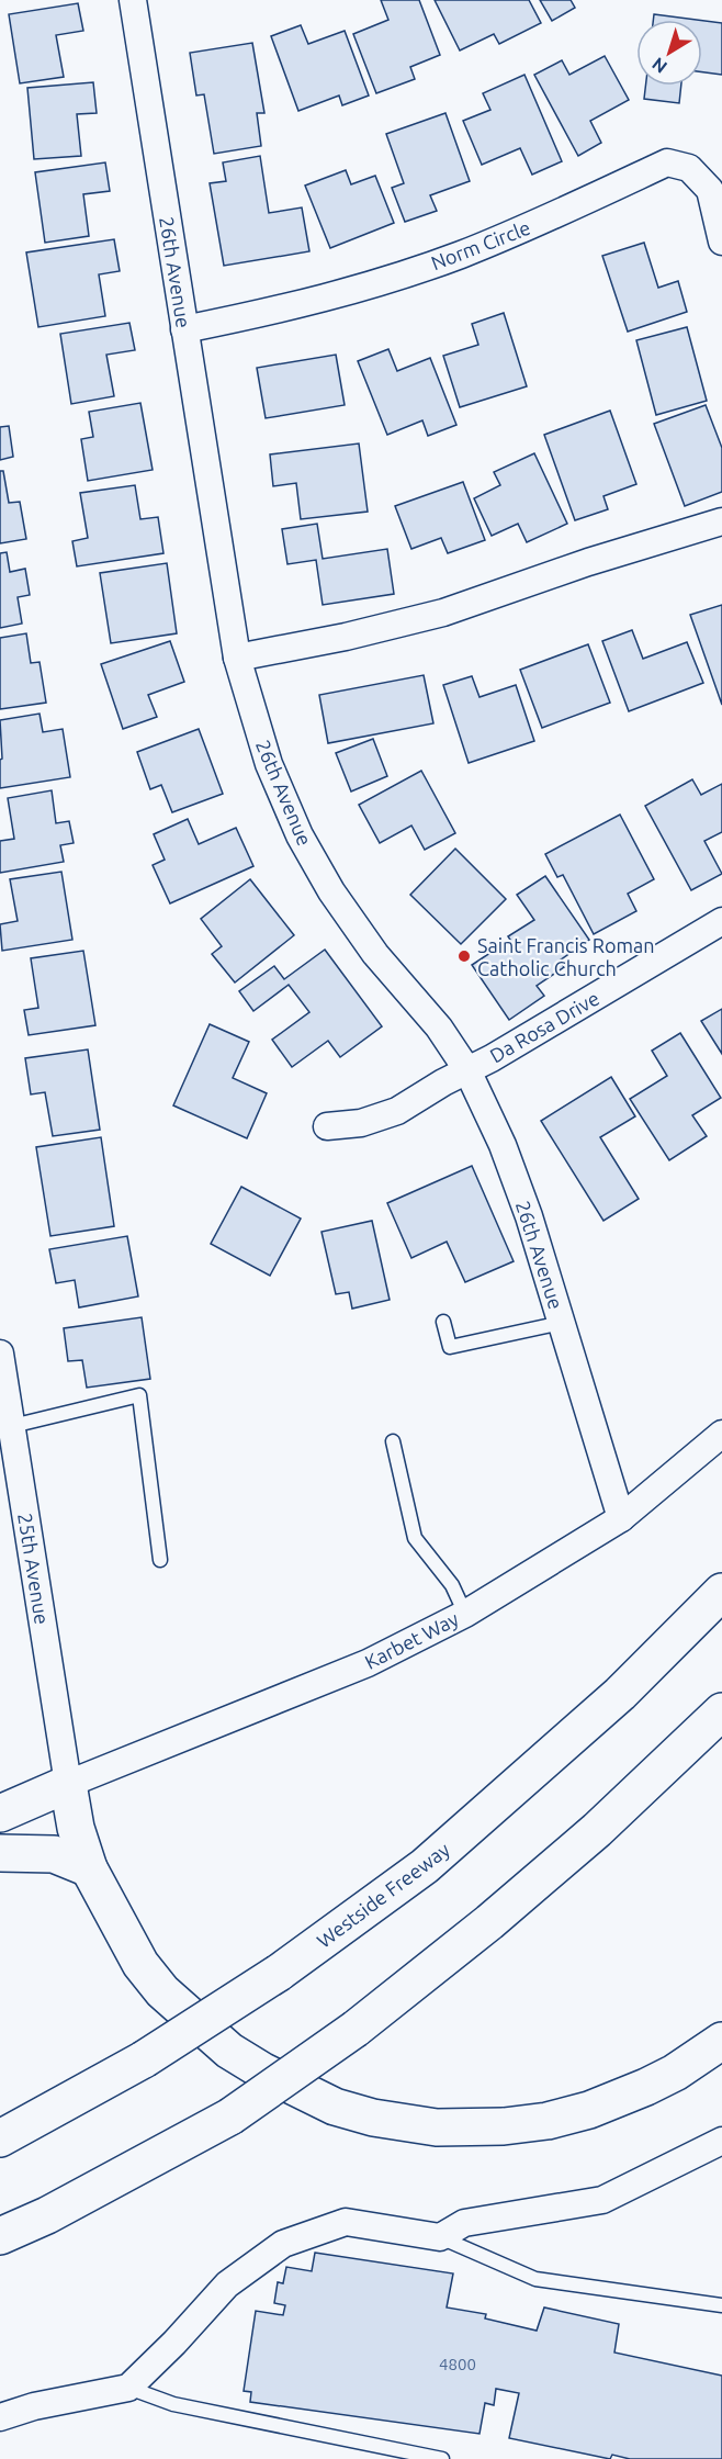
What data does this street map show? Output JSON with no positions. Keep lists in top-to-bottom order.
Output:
{
  "streets": {
    "main road": ["Westside Freeway"],
    "street": [
      "Norm Circle",
      "26th Avenue",
      "Da Rosa Drive",
      "25th Avenue",
      "Karbet Way"
    ]
  },
  "crossings": [
    ["Norm Circle", "26th Avenue"],
    ["26th Avenue", "Da Rosa Drive"],
    ["26th Avenue", "Karbet Way"],
    ["25th Avenue", "Karbet Way"]
  ],
  "places": ["Saint Francis Roman Catholic Church"],
  "house_numbers": ["4800"],
  "north": "bottom left"
}
